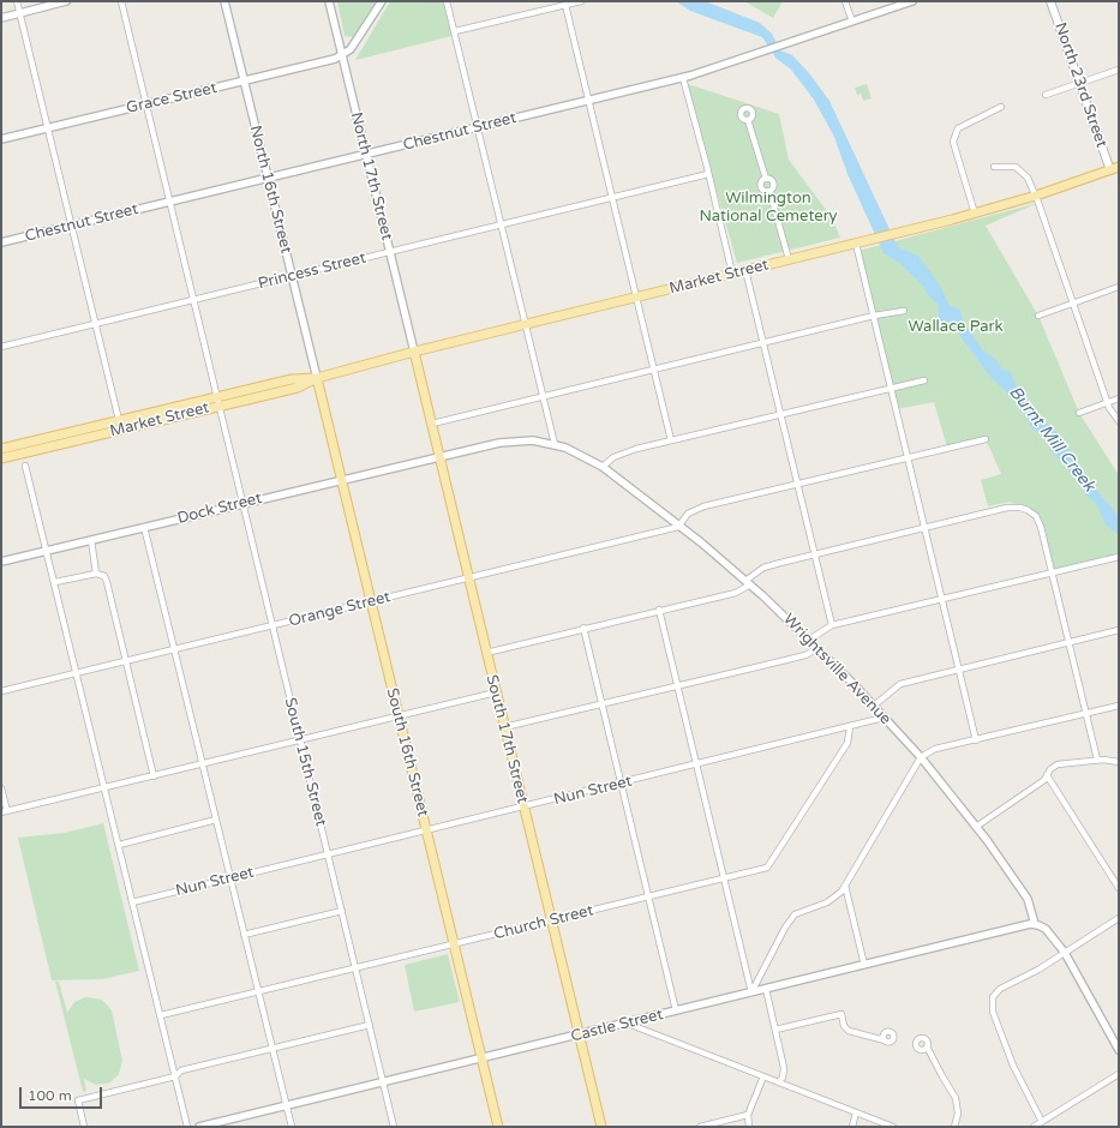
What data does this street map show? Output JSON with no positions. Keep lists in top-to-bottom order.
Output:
{
  "streets": {
    "main road": [
      "North 23rd Street",
      "Market Street",
      "South 17th Street",
      "South 16th Street"
    ],
    "street": [
      "Grace Street",
      "Chestnut Street",
      "North 17th Street",
      "North 16th Street",
      "Princess Street",
      "Dock Street",
      "Orange Street",
      "Wrightsville Avenue",
      "South 15th Street",
      "Nun Street",
      "Church Street",
      "Castle Street"
    ]
  },
  "crossings": [
    ["North 23rd Street", "Market Street"],
    ["Grace Street", "North 17th Street"],
    ["Grace Street", "North 16th Street"],
    ["Grace Street", "South 15th Street"],
    ["Chestnut Street", "North 17th Street"],
    ["Chestnut Street", "North 16th Street"],
    ["Chestnut Street", "South 15th Street"],
    ["North 17th Street", "Princess Street"],
    ["North 17th Street", "Market Street"],
    ["North 17th Street", "South 17th Street"],
    ["North 16th Street", "Princess Street"],
    ["North 16th Street", "Market Street"],
    ["North 16th Street", "South 16th Street"],
    ["Princess Street", "South 15th Street"],
    ["Market Street", "South 17th Street"],
    ["Market Street", "South 16th Street"],
    ["Market Street", "South 15th Street"],
    ["Dock Street", "Wrightsville Avenue"],
    ["Dock Street", "South 17th Street"],
    ["Dock Street", "South 16th Street"],
    ["Dock Street", "South 15th Street"],
    ["Orange Street", "Wrightsville Avenue"],
    ["Orange Street", "South 17th Street"],
    ["Orange Street", "South 16th Street"],
    ["Orange Street", "South 15th Street"],
    ["Wrightsville Avenue", "South 17th Street"],
    ["Wrightsville Avenue", "Nun Street"],
    ["Wrightsville Avenue", "Castle Street"],
    ["South 17th Street", "Nun Street"],
    ["South 17th Street", "Church Street"],
    ["South 17th Street", "Castle Street"],
    ["South 16th Street", "Nun Street"],
    ["South 16th Street", "Church Street"],
    ["South 16th Street", "Castle Street"],
    ["South 15th Street", "Nun Street"],
    ["South 15th Street", "Church Street"],
    ["South 15th Street", "Castle Street"],
    ["Nun Street", "Church Street"]
  ],
  "water": ["Burnt Mill Creek"],
  "parks": ["Wilmington National Cemetery", "Wallace Park"],
  "scale_bar": "100 m"
}
